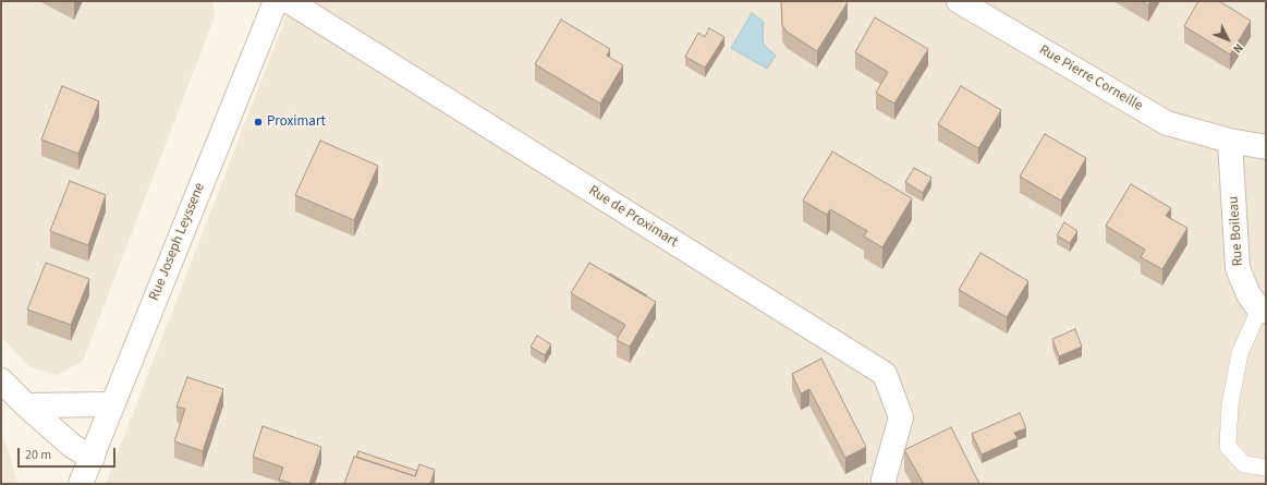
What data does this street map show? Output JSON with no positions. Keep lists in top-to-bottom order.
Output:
{
  "streets": {
    "street": [
      "Rue Pierre Corneille",
      "Rue de Proximart",
      "Rue Boileau",
      "Rue Joseph Leyssene"
    ]
  },
  "crossings": [
    ["Rue Pierre Corneille", "Rue Boileau"]
  ],
  "places": ["Proximart"],
  "scale_bar": "20 m",
  "north": "bottom right"
}
